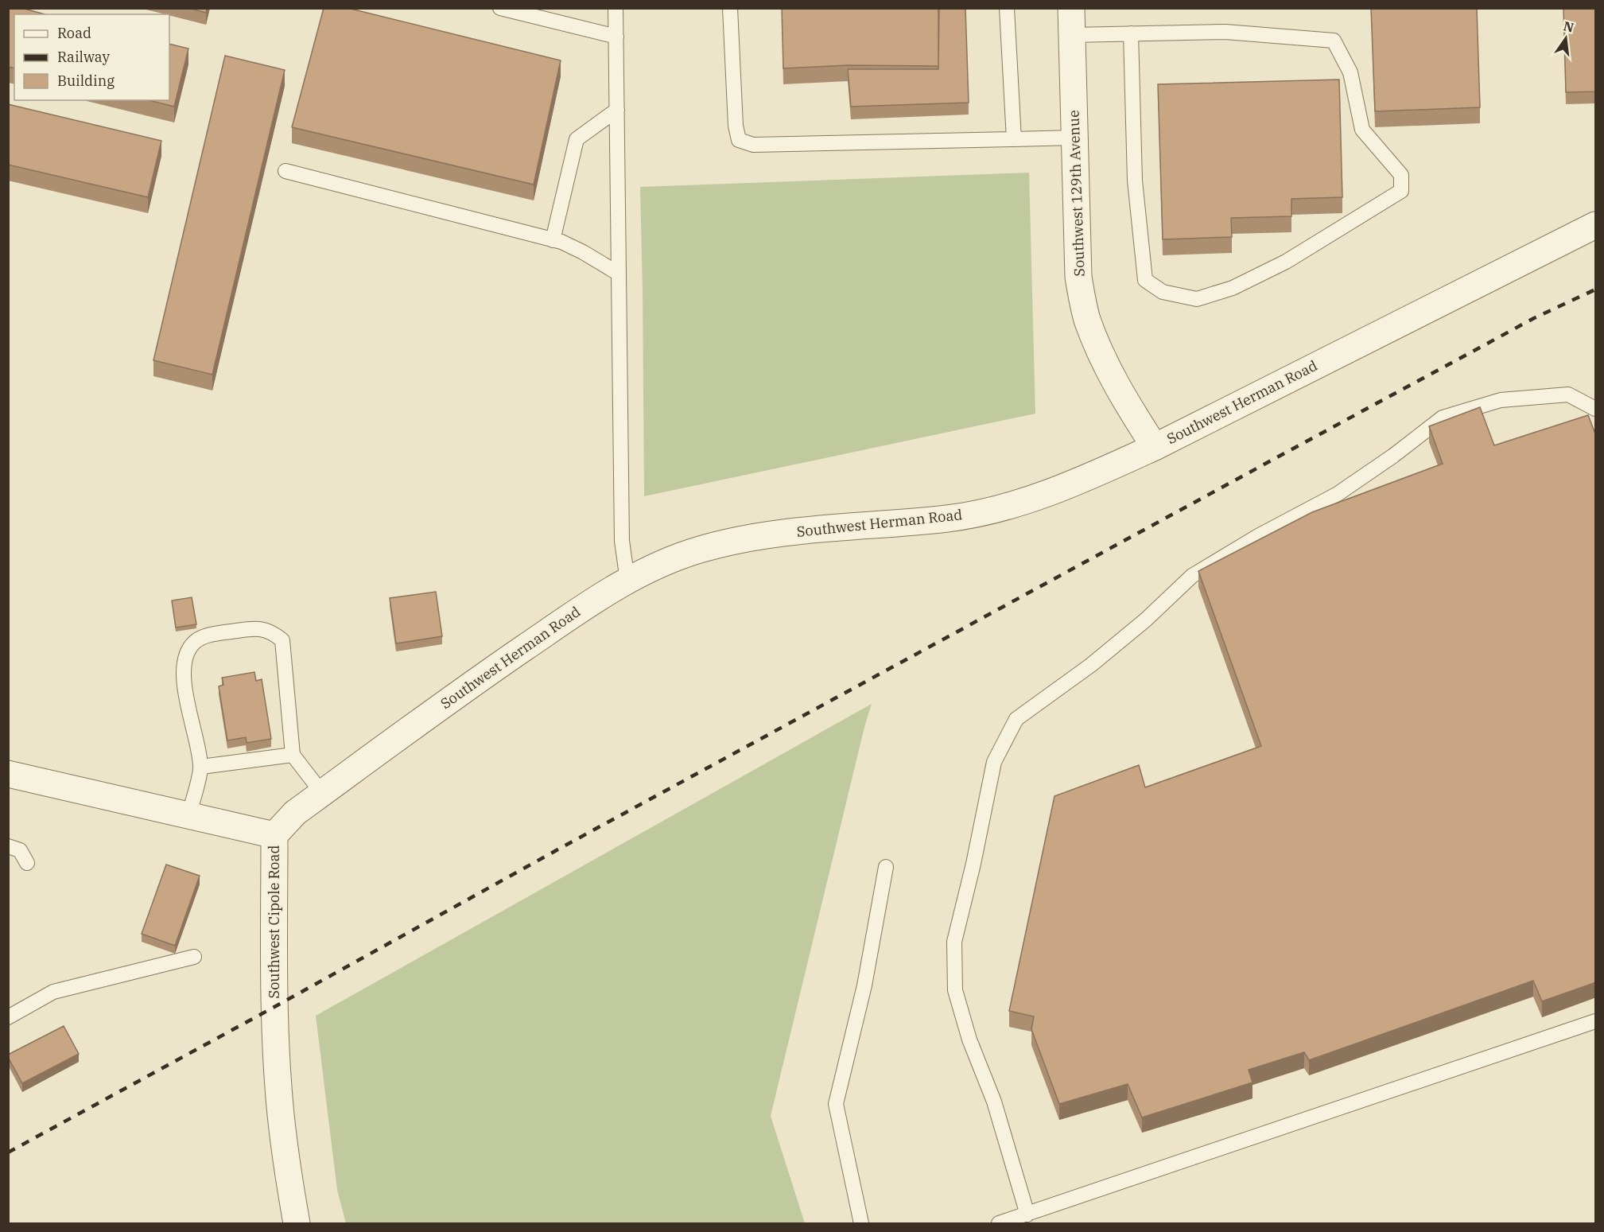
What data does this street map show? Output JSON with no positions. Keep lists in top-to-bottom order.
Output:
{
  "streets": {
    "street": ["Southwest 129th Avenue", "Southwest Herman Road", "Southwest Cipole Road"]
  },
  "crossings": [
    ["Southwest 129th Avenue", "Southwest Herman Road"],
    ["Southwest Herman Road", "Southwest Cipole Road"]
  ],
  "legend": ["Road", "Railway", "Building"],
  "north": "top"
}
